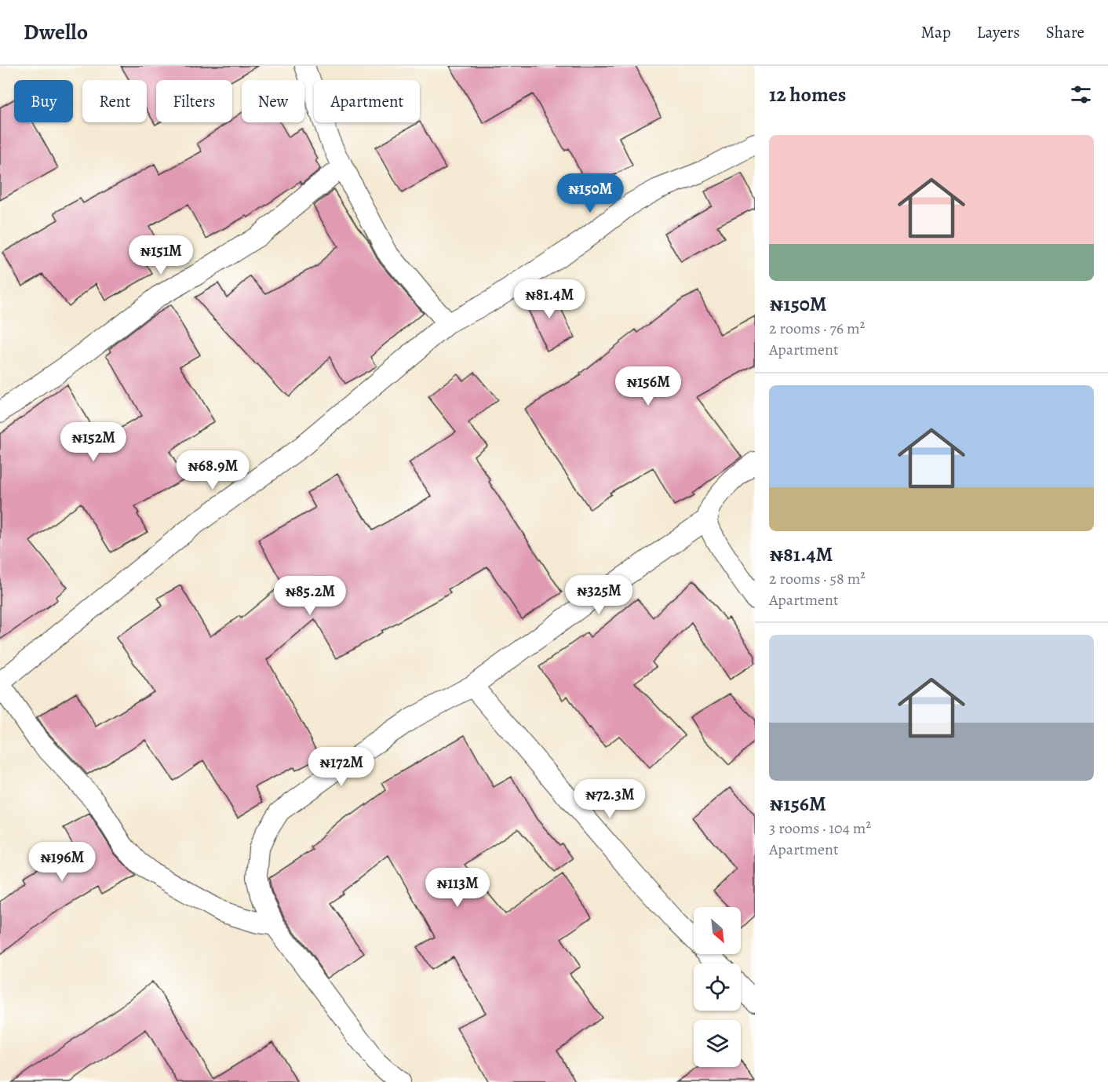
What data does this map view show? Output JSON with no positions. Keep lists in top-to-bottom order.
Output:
{
  "north": "bottom right",
  "page": {
    "header": "Dwello",
    "nav": ["Map", "Layers", "Share"],
    "heading": "12 homes",
    "chip": [
      "Buy",
      "Rent",
      "Filters",
      "New",
      "Apartment"
    ],
    "list": [
      {
        "name": "₦150M",
        "note": "2 rooms · 76 m² · Apartment"
      },
      {
        "name": "₦81.4M",
        "note": "2 rooms · 58 m² · Apartment"
      },
      {
        "name": "₦156M",
        "note": "3 rooms · 104 m² · Apartment"
      }
    ],
    "price": [
      "₦150M",
      "₦151M",
      "₦81.4M",
      "₦156M",
      "₦152M",
      "₦68.9M",
      "₦325M",
      "₦85.2M",
      "₦172M",
      "₦72.3M",
      "₦196M",
      "₦113M"
    ]
  }
}
